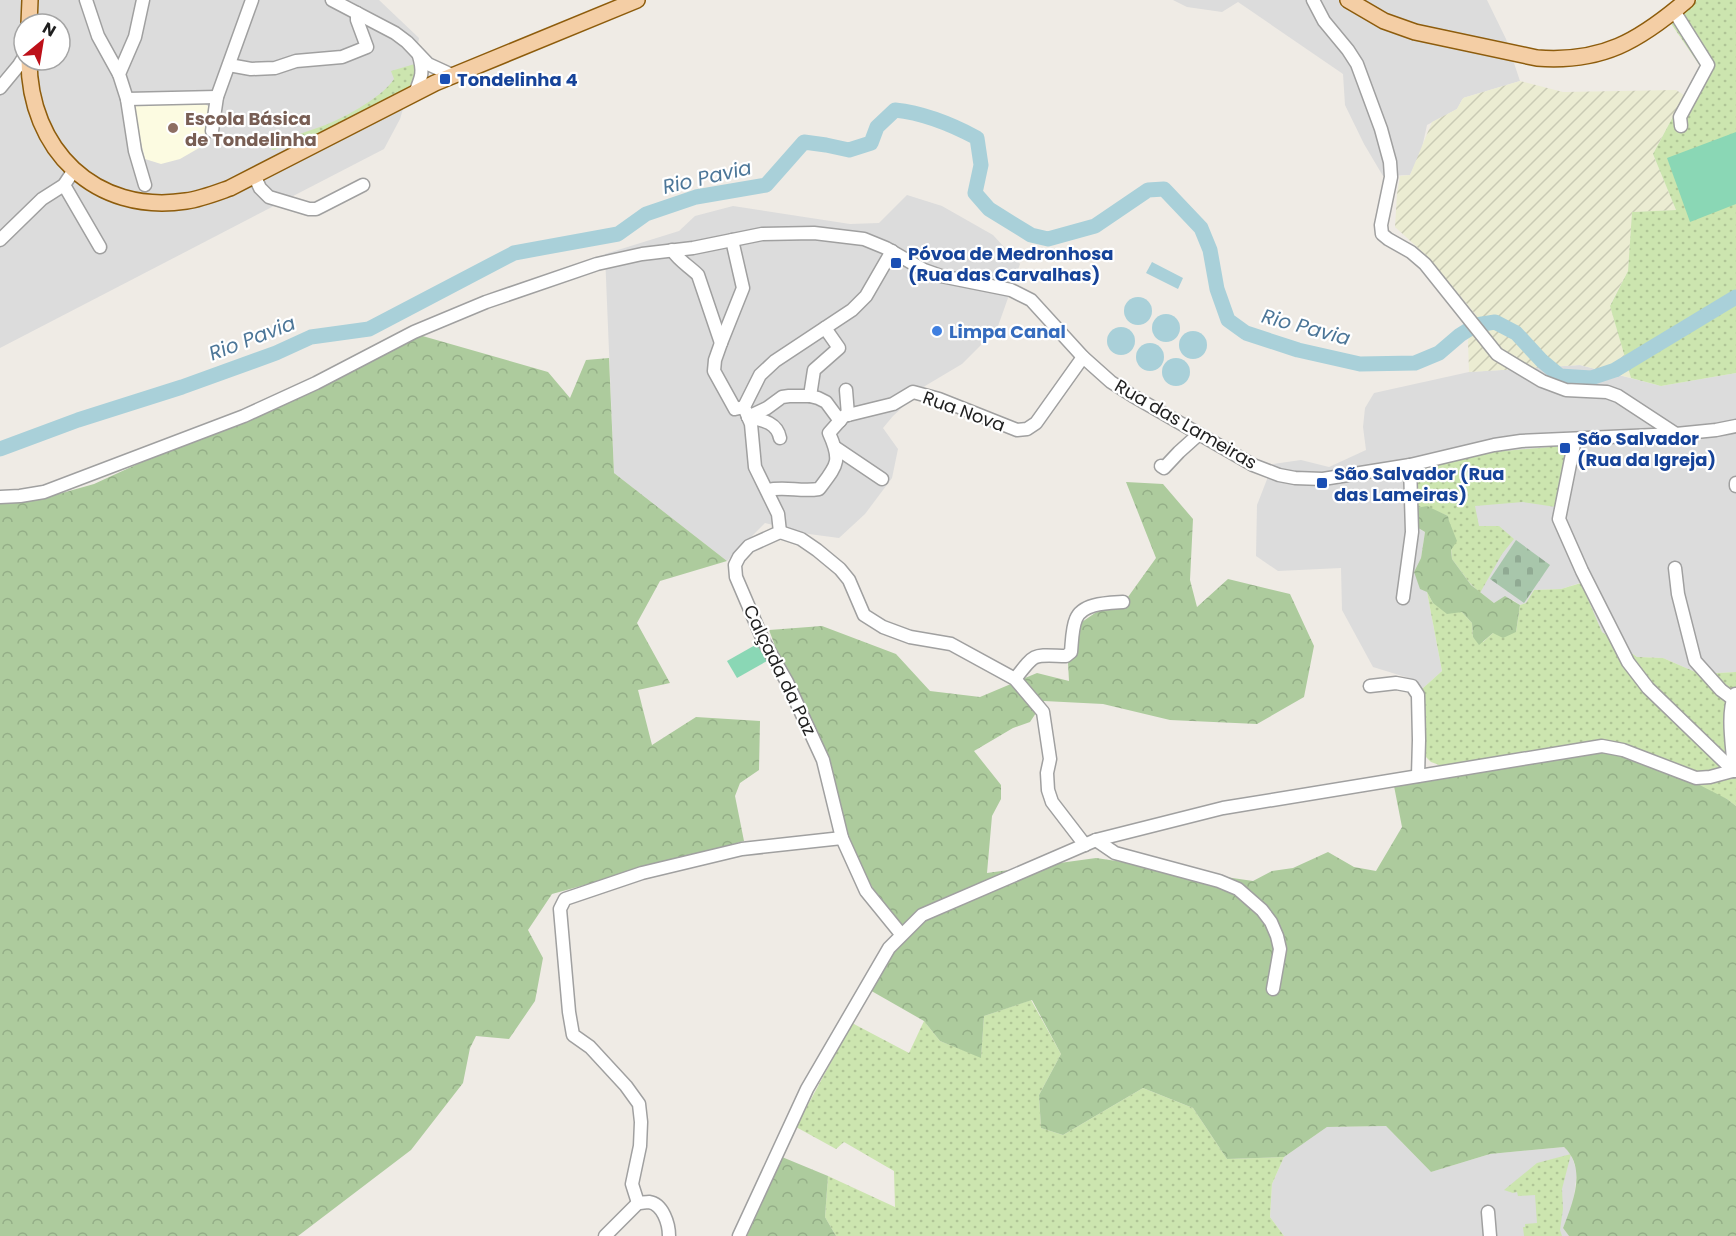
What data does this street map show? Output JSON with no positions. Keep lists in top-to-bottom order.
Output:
{
  "streets": {
    "street": ["Rua Nova", "Rua das Lameiras", "Calçada da Paz"]
  },
  "crossings": [
    ["Rua Nova", "Rua das Lameiras"]
  ],
  "water": ["Rio Pavia"],
  "places": {
    "transit": [
      "Tondelinha 4",
      "Póvoa de Medronhosa (Rua das Carvalhas)",
      "São Salvador (Rua da Igreja)",
      "São Salvador (Rua das Lameiras)"
    ],
    "other": ["Escola Básica de Tondelinha", "Limpa Canal"]
  },
  "north": "top right"
}
